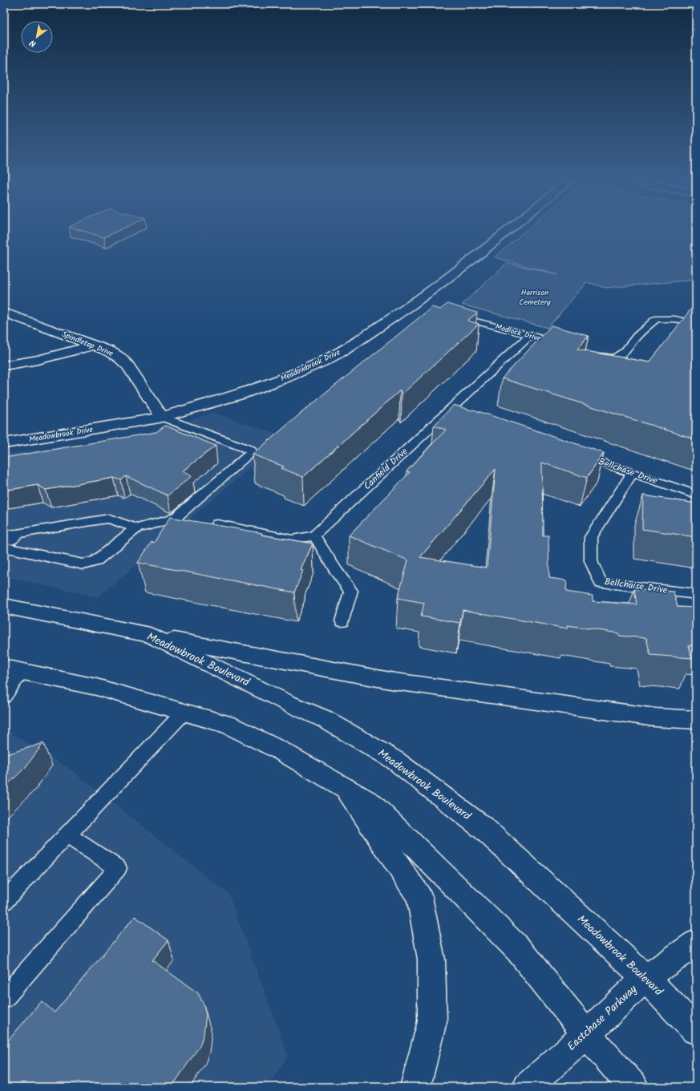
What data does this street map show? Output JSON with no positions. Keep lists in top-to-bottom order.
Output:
{
  "streets": {
    "main road": [
      "Spindletop Drive",
      "Meadowbrook Drive",
      "Meadowbrook Boulevard",
      "Eastchase Parkway"
    ],
    "lane": [
      "Medlock Drive",
      "Canfield Drive",
      "Bellchase Drive",
      "Bellchaise Drive"
    ]
  },
  "crossings": [
    ["Medlock Drive", "Canfield Drive"],
    ["Spindletop Drive", "Meadowbrook Drive"],
    ["Bellchase Drive", "Bellchaise Drive"],
    ["Meadowbrook Boulevard", "Eastchase Parkway"]
  ],
  "parks": ["Harrison Cemetery"],
  "north": "bottom left"
}
